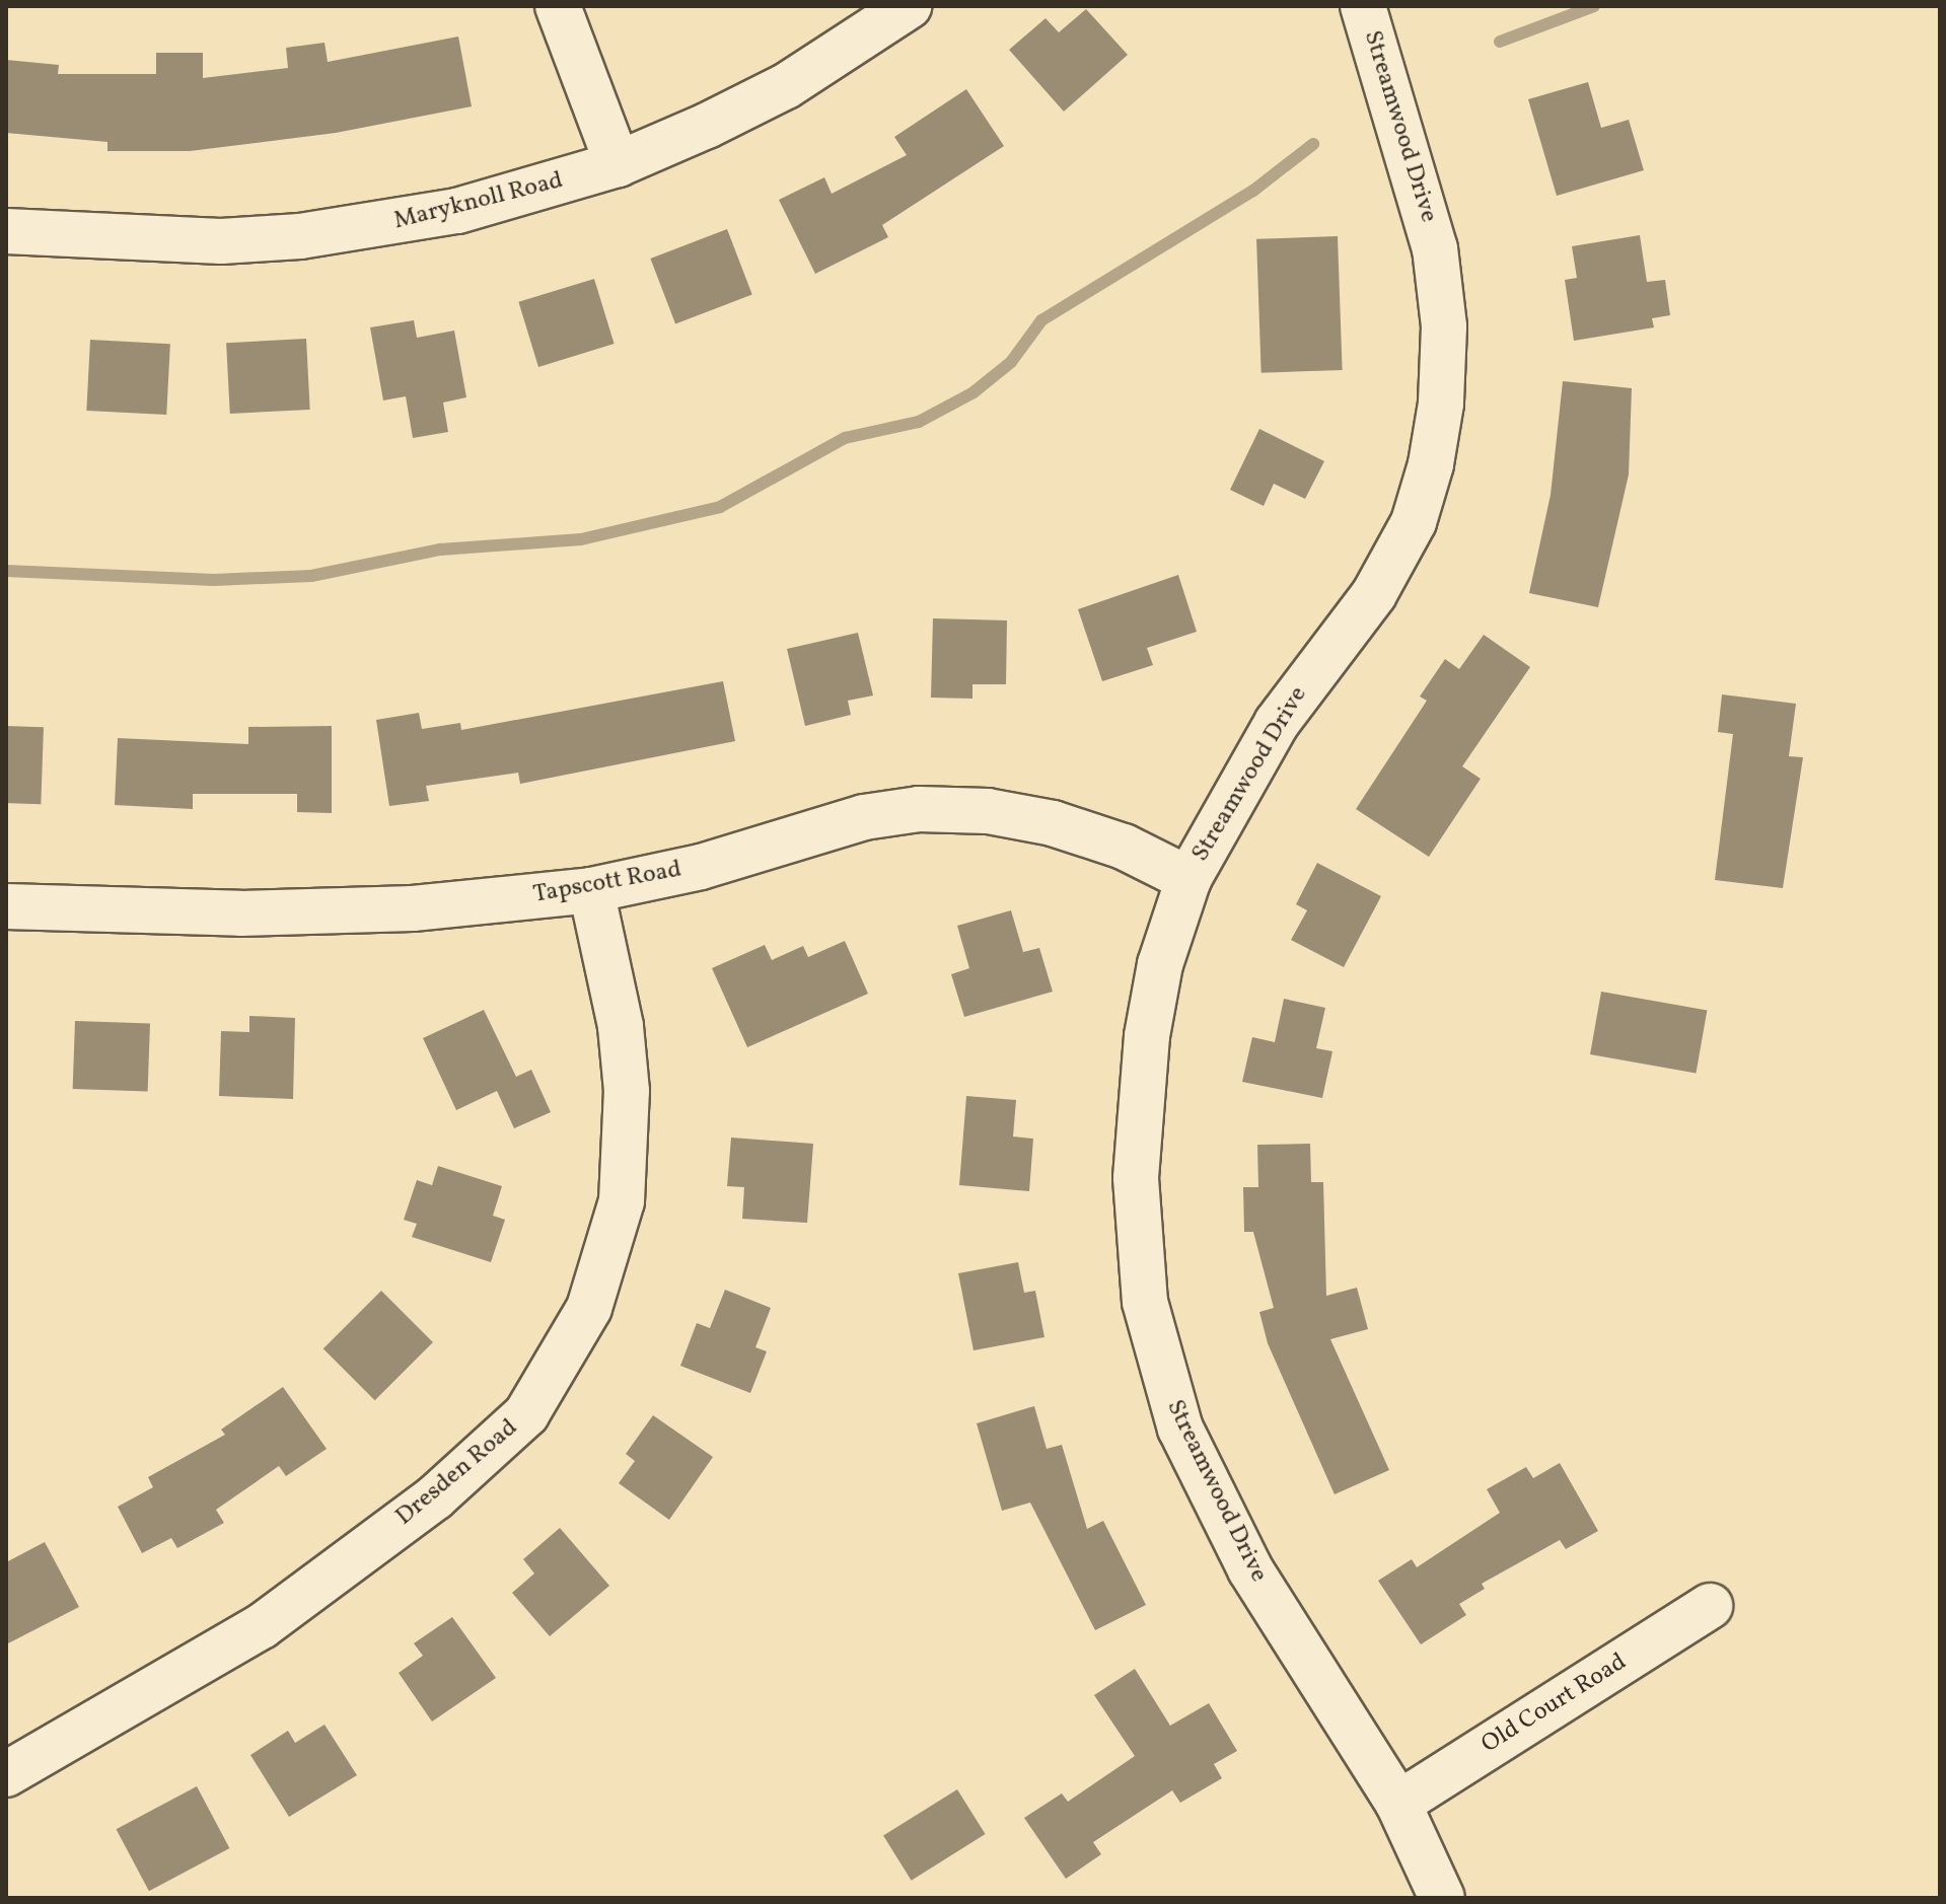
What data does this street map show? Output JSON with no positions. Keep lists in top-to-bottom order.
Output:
{
  "streets": {
    "street": [
      "Streamwood Drive",
      "Maryknoll Road",
      "Tapscott Road",
      "Dresden Road",
      "Old Court Road"
    ]
  },
  "crossings": [
    ["Streamwood Drive", "Tapscott Road"],
    ["Streamwood Drive", "Old Court Road"],
    ["Tapscott Road", "Dresden Road"]
  ]
}
